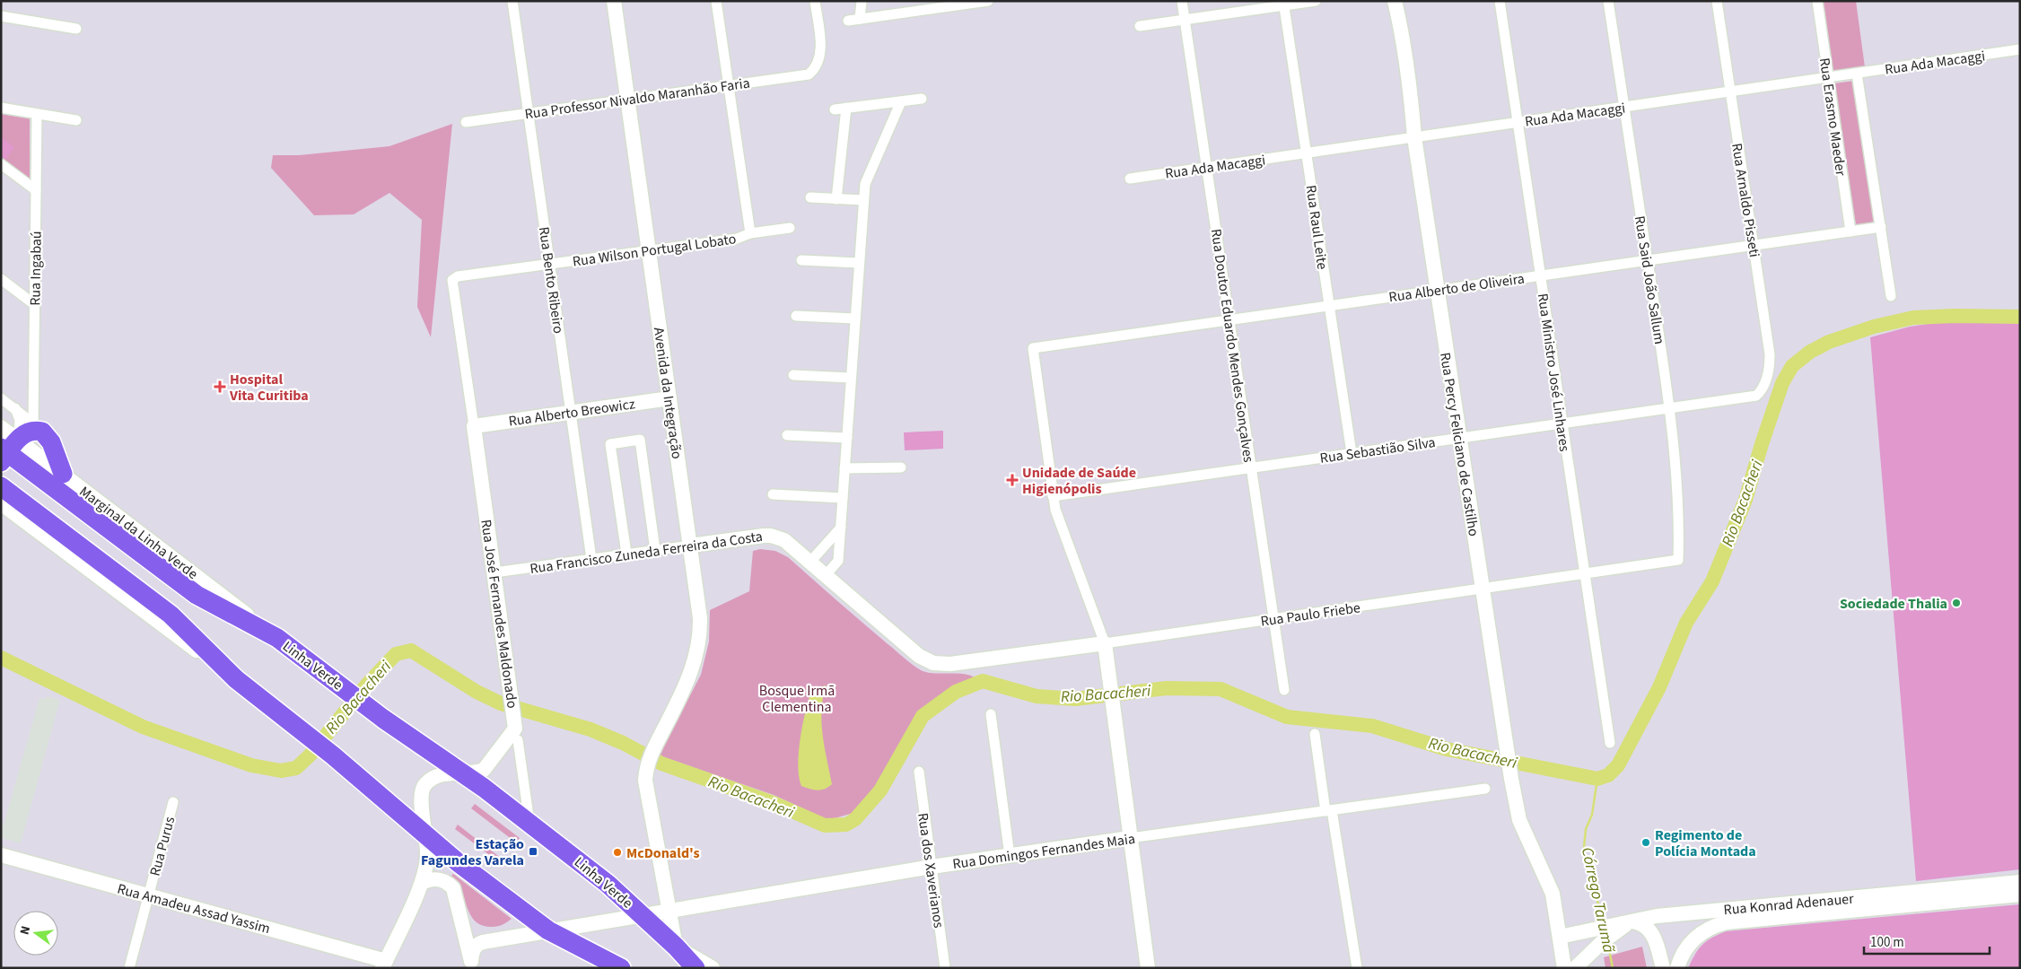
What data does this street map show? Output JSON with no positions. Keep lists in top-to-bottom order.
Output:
{
  "streets": {
    "highway": ["Linha Verde"],
    "main road": [
      "Avenida da Integração",
      "Rua Alberto Breowicz",
      "Rua Percy Feliciano de Castilho",
      "Marginal da Linha Verde",
      "Rua Francisco Zuneda Ferreira da Costa",
      "Rua José Fernandes Maldonado",
      "Rua Paulo Friebe",
      "Rua Domingos Fernandes Maia",
      "Rua Konrad Adenauer",
      "Rua Amadeu Assad Yassim"
    ],
    "street": [
      "Rua Ada Macaggi",
      "Rua Professor Nivaldo Maranhão Faria",
      "Rua Erasmo Maeder",
      "Rua Arnaldo Pisseti",
      "Rua Raul Leite",
      "Rua Wilson Portugal Lobato",
      "Rua Ingabaú",
      "Rua Bento Ribeiro",
      "Rua Said João Sallum",
      "Rua Alberto de Oliveira",
      "Rua Doutor Eduardo Mendes Gonçalves",
      "Rua Ministro José Linhares",
      "Rua Sebastião Silva",
      "Rua Purus",
      "Rua dos Xaverianos"
    ]
  },
  "crossings": [
    ["Rua Ada Macaggi", "Rua Erasmo Maeder"],
    ["Rua Ada Macaggi", "Rua Arnaldo Pisseti"],
    ["Rua Ada Macaggi", "Rua Raul Leite"],
    ["Rua Ada Macaggi", "Rua Said João Sallum"],
    ["Rua Ada Macaggi", "Rua Doutor Eduardo Mendes Gonçalves"],
    ["Rua Ada Macaggi", "Rua Ministro José Linhares"],
    ["Rua Ada Macaggi", "Rua Percy Feliciano de Castilho"],
    ["Rua Professor Nivaldo Maranhão Faria", "Rua Bento Ribeiro"],
    ["Rua Professor Nivaldo Maranhão Faria", "Avenida da Integração"],
    ["Rua Erasmo Maeder", "Rua Alberto de Oliveira"],
    ["Rua Arnaldo Pisseti", "Rua Alberto de Oliveira"],
    ["Rua Arnaldo Pisseti", "Rua Sebastião Silva"],
    ["Rua Raul Leite", "Rua Alberto de Oliveira"],
    ["Rua Raul Leite", "Rua Sebastião Silva"],
    ["Rua Wilson Portugal Lobato", "Rua Bento Ribeiro"],
    ["Rua Wilson Portugal Lobato", "Avenida da Integração"],
    ["Rua Wilson Portugal Lobato", "Rua Alberto Breowicz"],
    ["Rua Wilson Portugal Lobato", "Rua José Fernandes Maldonado"],
    ["Rua Bento Ribeiro", "Rua Alberto Breowicz"],
    ["Rua Bento Ribeiro", "Rua Francisco Zuneda Ferreira da Costa"],
    ["Rua Said João Sallum", "Rua Alberto de Oliveira"],
    ["Rua Said João Sallum", "Rua Sebastião Silva"],
    ["Rua Said João Sallum", "Rua Paulo Friebe"],
    ["Rua Alberto de Oliveira", "Rua Doutor Eduardo Mendes Gonçalves"],
    ["Rua Alberto de Oliveira", "Rua Ministro José Linhares"],
    ["Rua Alberto de Oliveira", "Rua Percy Feliciano de Castilho"],
    ["Rua Alberto de Oliveira", "Rua Sebastião Silva"],
    ["Rua Doutor Eduardo Mendes Gonçalves", "Rua Sebastião Silva"],
    ["Rua Doutor Eduardo Mendes Gonçalves", "Rua Paulo Friebe"],
    ["Rua Ministro José Linhares", "Rua Sebastião Silva"],
    ["Rua Ministro José Linhares", "Rua Paulo Friebe"],
    ["Avenida da Integração", "Rua Alberto Breowicz"],
    ["Avenida da Integração", "Rua Francisco Zuneda Ferreira da Costa"],
    ["Avenida da Integração", "Rua Domingos Fernandes Maia"],
    ["Rua Alberto Breowicz", "Rua José Fernandes Maldonado"],
    ["Rua Percy Feliciano de Castilho", "Rua Sebastião Silva"],
    ["Rua Percy Feliciano de Castilho", "Rua Paulo Friebe"],
    ["Marginal da Linha Verde", "Linha Verde"],
    ["Rua Francisco Zuneda Ferreira da Costa", "Rua José Fernandes Maldonado"],
    ["Rua Francisco Zuneda Ferreira da Costa", "Rua Paulo Friebe"],
    ["Rua José Fernandes Maldonado", "Linha Verde"],
    ["Linha Verde", "Rua Domingos Fernandes Maia"],
    ["Rua Purus", "Rua Amadeu Assad Yassim"],
    ["Rua Domingos Fernandes Maia", "Rua dos Xaverianos"]
  ],
  "water": ["Rio Bacacheri", "Córrego Tarumã"],
  "parks": ["Bosque Irmã Clementina"],
  "places": {
    "health": ["Hospital Vita Curitiba", "Unidade de Saúde Higienópolis"],
    "other": ["Sociedade Thalia", "Regimento de Polícia Montada", "McDonald's"],
    "transit": ["Estação Fagundes Varela"]
  },
  "scale_bar": "100 m",
  "north": "left"
}
